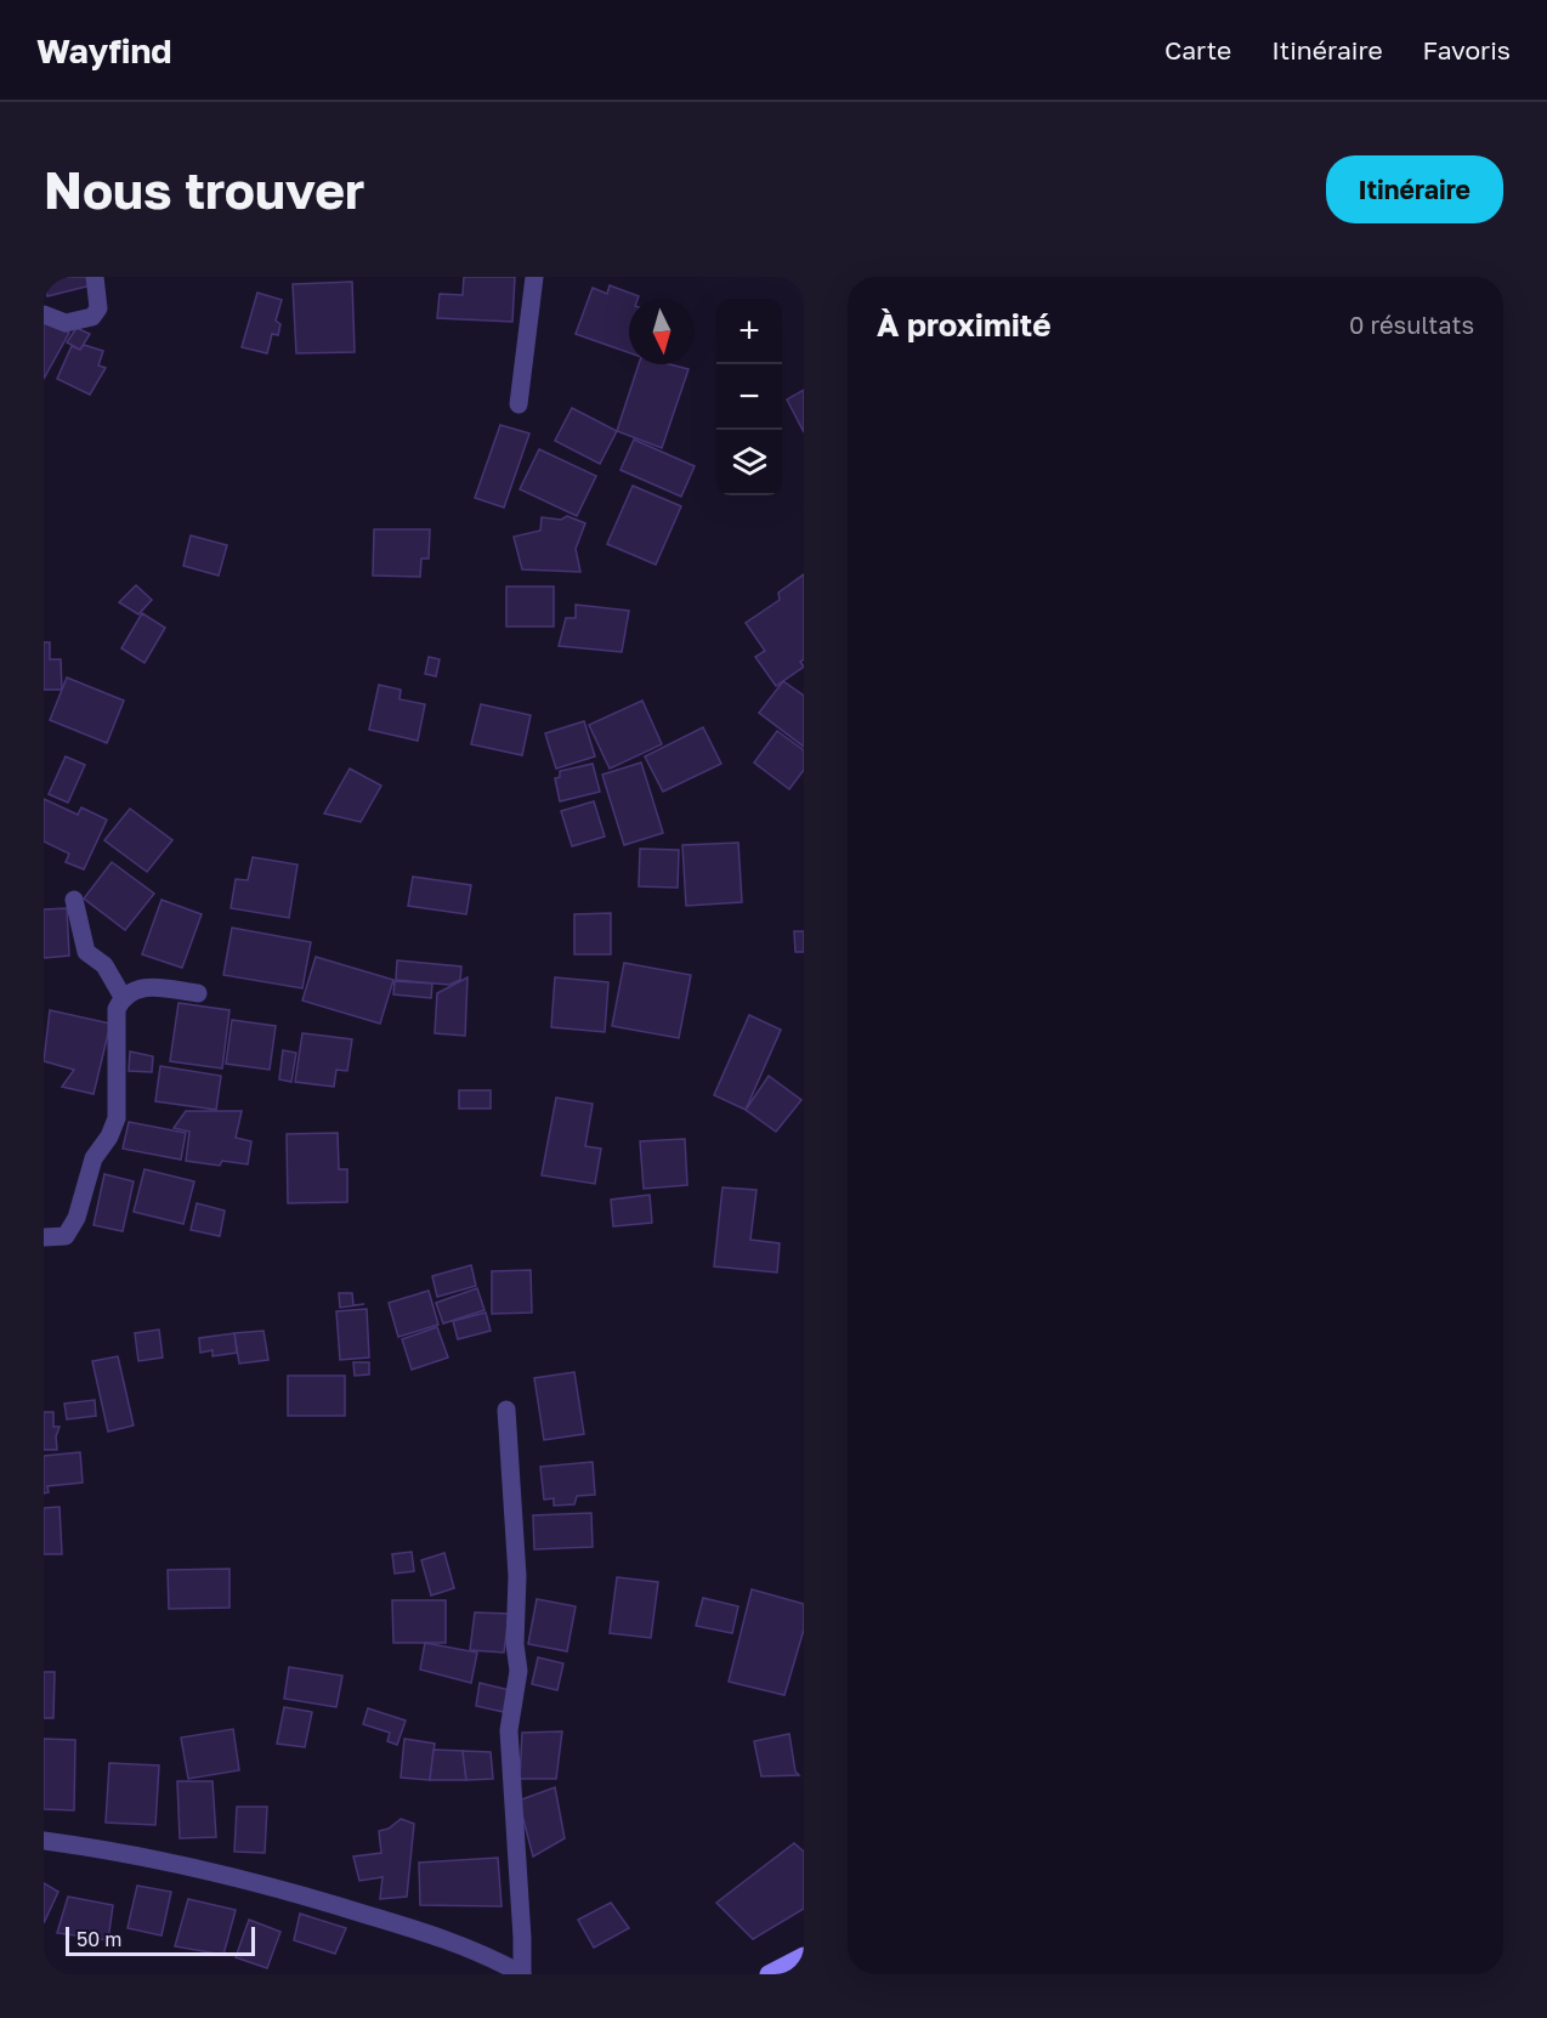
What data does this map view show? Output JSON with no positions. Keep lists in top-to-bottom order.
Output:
{
  "scale_bar": "50 m",
  "north": "bottom",
  "page": {
    "header": "Wayfind",
    "nav": ["Carte", "Itinéraire", "Favoris"],
    "buttons": "Itinéraire",
    "title": "Nous trouver",
    "heading": ["À proximité", "0 résultats"],
    "map_buttons": ["+", "−"],
    "scale": "50 m"
  }
}
